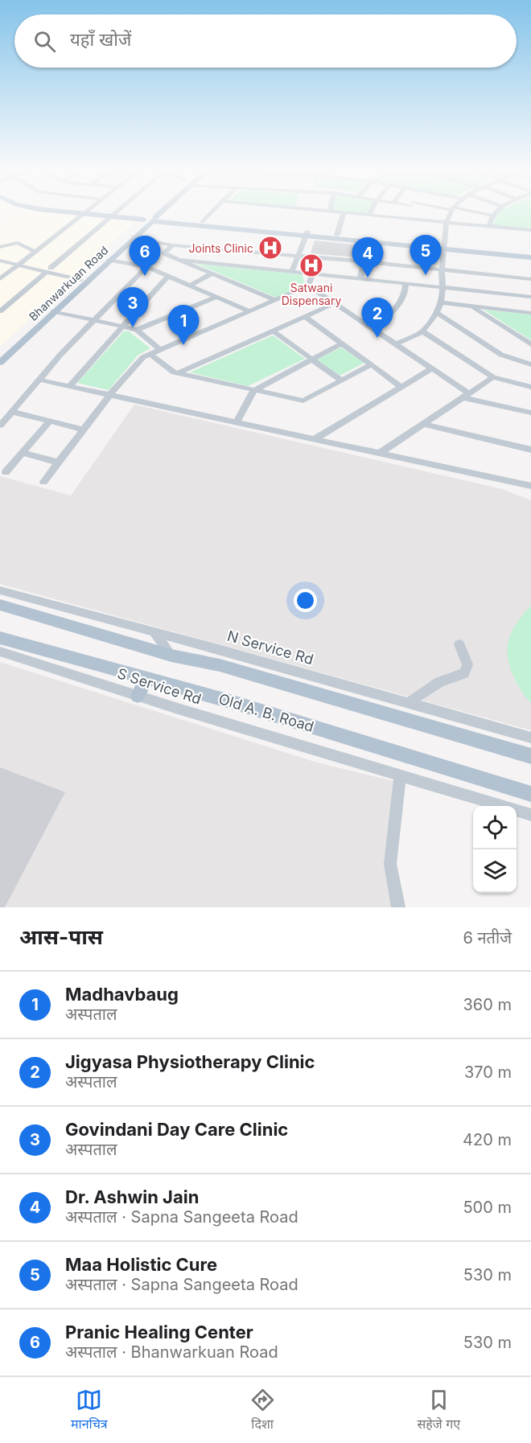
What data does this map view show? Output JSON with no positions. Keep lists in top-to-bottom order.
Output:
{
  "streets": {
    "main road": ["Bhanwarkuan Road", "Old A. B. Road"],
    "street": ["N Service Rd", "S Service Rd"]
  },
  "places": {
    "hospital": ["Joints Clinic", "Satwani Dispensary"]
  },
  "page": {
    "search": "यहाँ खोजें",
    "pins": [
      "5",
      "6",
      "4",
      "3",
      "2",
      "1"
    ],
    "heading": ["आस-पास", "6 नतीजे"],
    "list": [
      {
        "mark": "1",
        "name": "Madhavbaug",
        "note": "अस्पताल",
        "value": "360 m"
      },
      {
        "mark": "2",
        "name": "Jigyasa Physiotherapy Clinic",
        "note": "अस्पताल",
        "value": "370 m"
      },
      {
        "mark": "3",
        "name": "Govindani Day Care Clinic",
        "note": "अस्पताल",
        "value": "420 m"
      },
      {
        "mark": "4",
        "name": "Dr. Ashwin Jain",
        "note": "अस्पताल · Sapna Sangeeta Road",
        "value": "500 m"
      },
      {
        "mark": "5",
        "name": "Maa Holistic Cure",
        "note": "अस्पताल · Sapna Sangeeta Road",
        "value": "530 m"
      },
      {
        "mark": "6",
        "name": "Pranic Healing Center",
        "note": "अस्पताल · Bhanwarkuan Road",
        "value": "530 m"
      }
    ],
    "nav": ["मानचित्र", "दिशा", "सहेजे गए"]
  }
}
